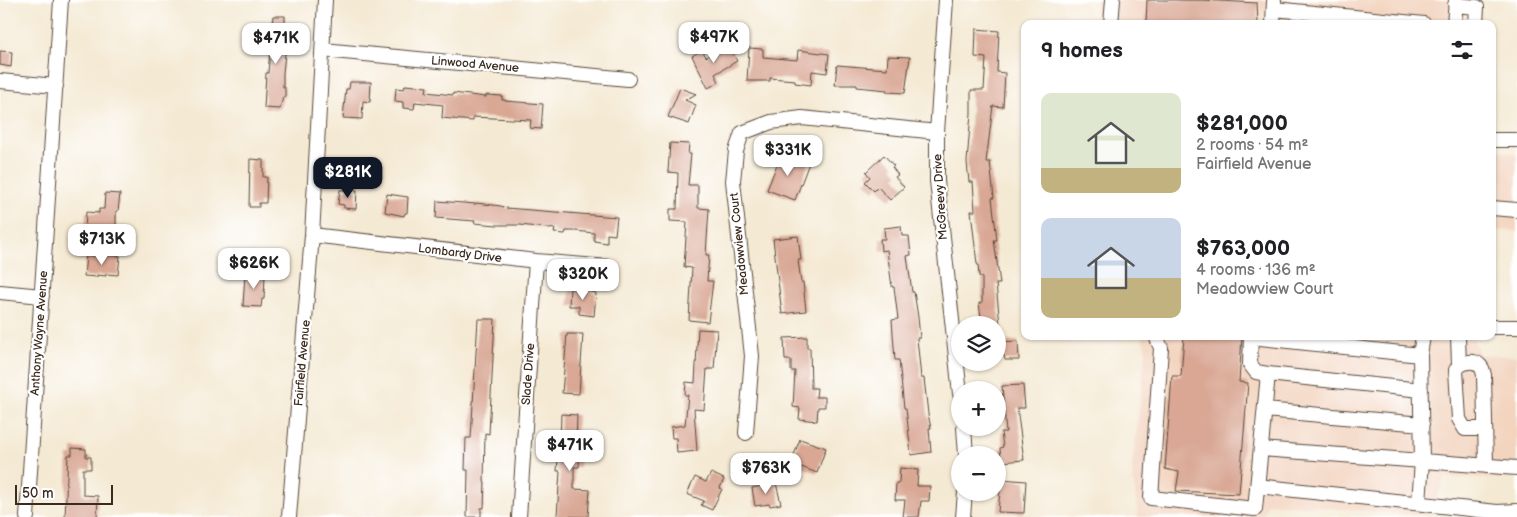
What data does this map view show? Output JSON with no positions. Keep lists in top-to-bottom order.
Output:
{
  "streets": {
    "street": [
      "Linwood Avenue",
      "McGreevy Drive",
      "Meadowview Court",
      "Lombardy Drive",
      "Anthony Wayne Avenue",
      "Fairfield Avenue",
      "Slade Drive"
    ]
  },
  "crossings": [
    ["Linwood Avenue", "Fairfield Avenue"],
    ["McGreevy Drive", "Meadowview Court"],
    ["Lombardy Drive", "Fairfield Avenue"],
    ["Lombardy Drive", "Slade Drive"]
  ],
  "scale_bar": "50 m",
  "page": {
    "heading": "9 homes",
    "price": [
      "$497K",
      "$471K",
      "$331K",
      "$281K",
      "$713K",
      "$626K",
      "$320K",
      "$471K",
      "$763K"
    ],
    "list": [
      {
        "name": "$281,000",
        "note": "2 rooms · 54 m² · Fairfield Avenue"
      },
      {
        "name": "$763,000",
        "note": "4 rooms · 136 m² · Meadowview Court"
      }
    ],
    "map_buttons": ["+", "−"],
    "scale": "50 m"
  }
}
